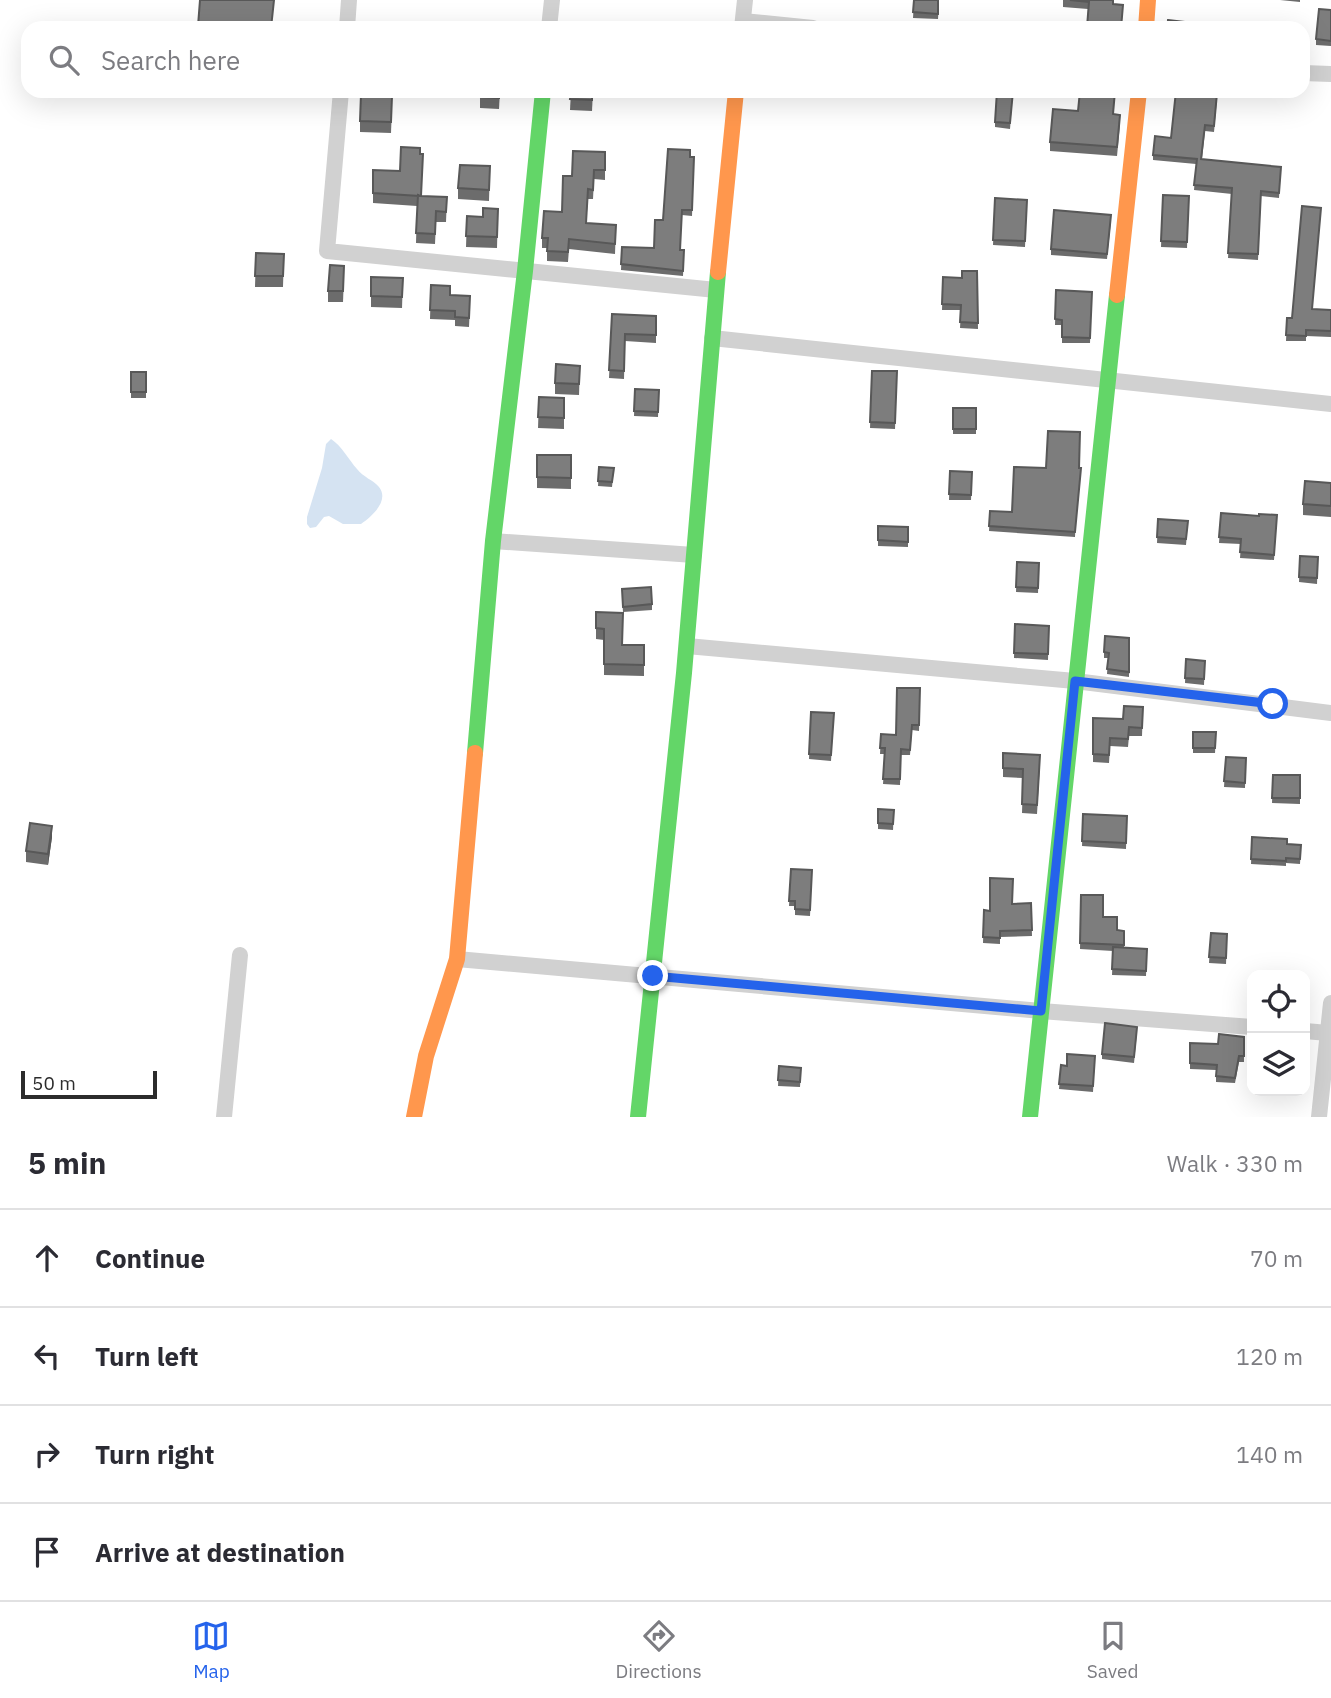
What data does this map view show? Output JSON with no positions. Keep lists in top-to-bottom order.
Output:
{
  "scale_bar": "50 m",
  "page": {
    "search": "Search here",
    "scale": "50 m",
    "heading": ["5 min", "Walk · 330 m"],
    "list": [
      ["Continue", "70 m"],
      ["Turn left", "120 m"],
      ["Turn right", "140 m"],
      "Arrive at destination"
    ],
    "nav": ["Map", "Directions", "Saved"]
  }
}
